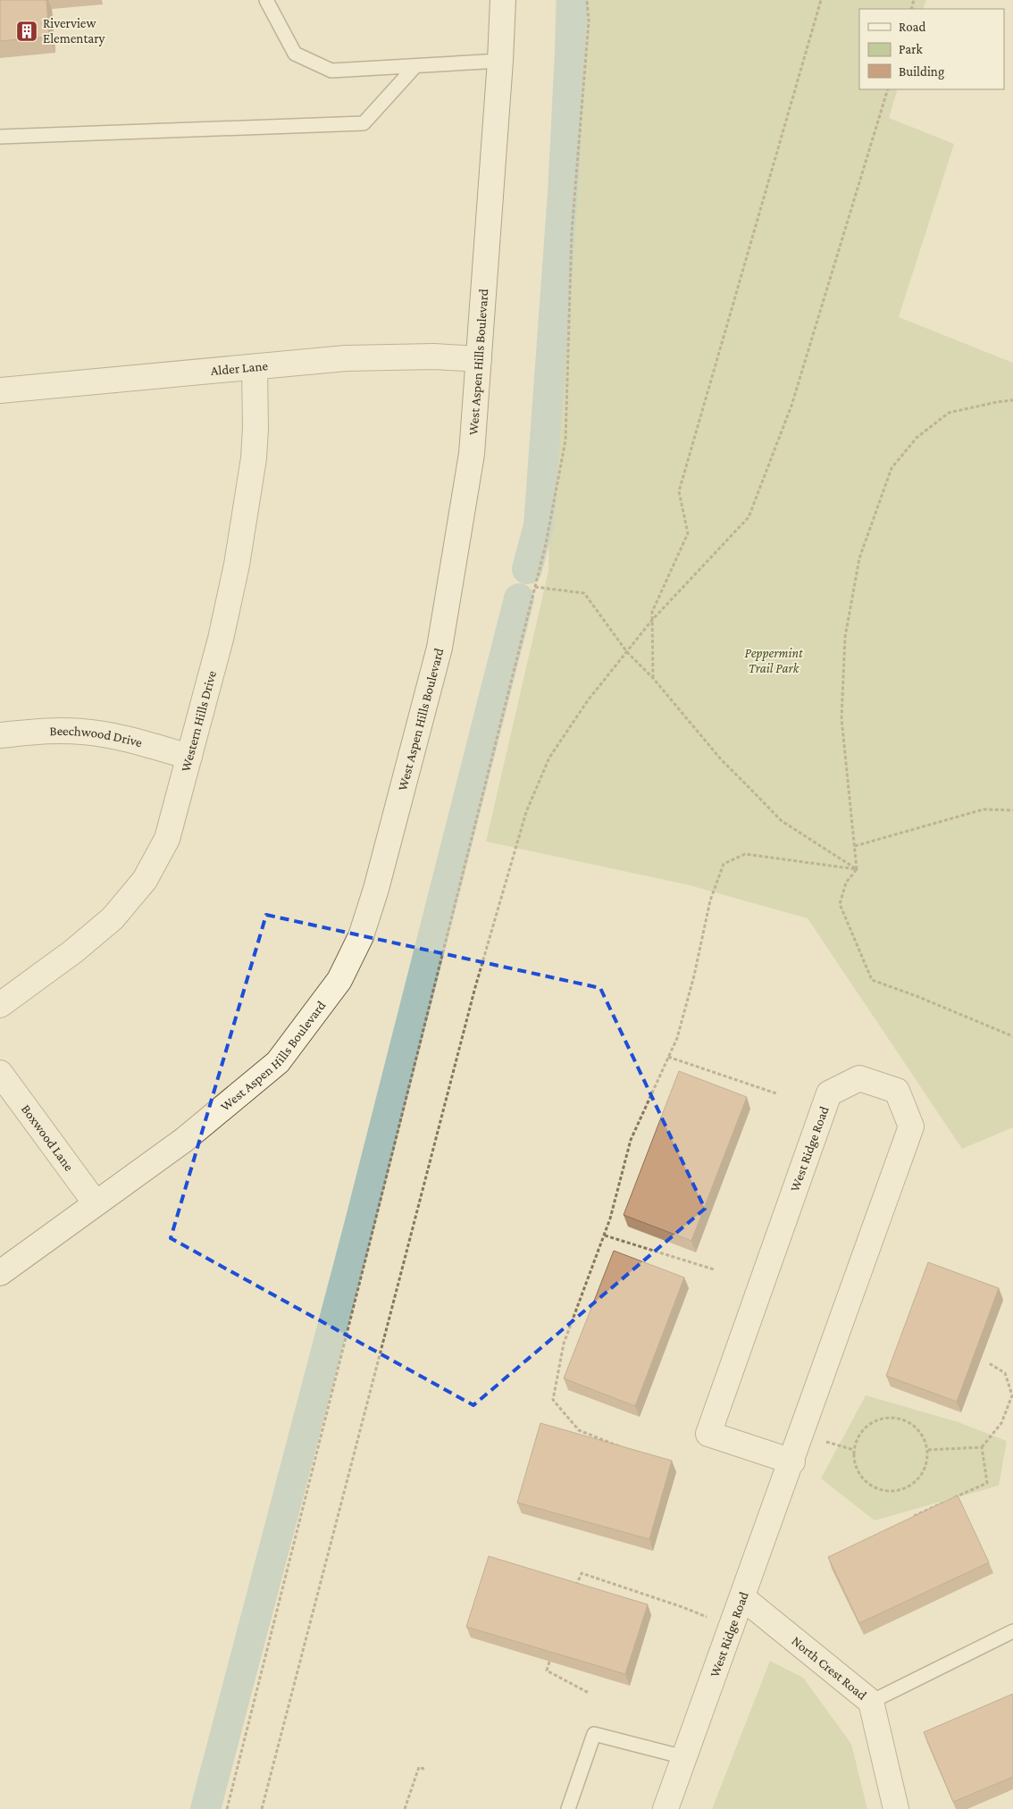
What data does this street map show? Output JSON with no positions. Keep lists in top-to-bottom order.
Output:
{
  "streets": {
    "street": [
      "West Aspen Hills Boulevard",
      "Alder Lane",
      "Western Hills Drive",
      "Beechwood Drive",
      "Boxwood Lane",
      "West Ridge Road",
      "North Crest Road"
    ]
  },
  "crossings": [
    ["West Aspen Hills Boulevard", "Alder Lane"],
    ["West Aspen Hills Boulevard", "Boxwood Lane"],
    ["Alder Lane", "Western Hills Drive"],
    ["Western Hills Drive", "Beechwood Drive"],
    ["West Ridge Road", "North Crest Road"]
  ],
  "parks": ["Peppermint Trail Park"],
  "places": {
    "building": ["Riverview Elementary"]
  },
  "legend": ["Road", "Park", "Building"]
}
